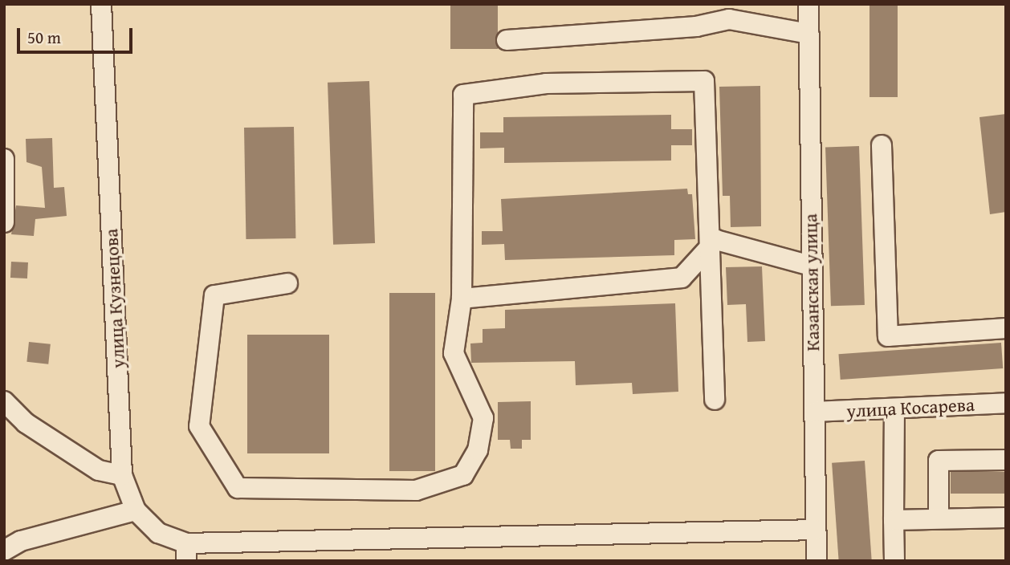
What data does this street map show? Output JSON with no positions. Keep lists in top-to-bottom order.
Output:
{
  "streets": {
    "street": ["Казанская улица", "улица Кузнецова", "улица Косарева"]
  },
  "crossings": [
    ["Казанская улица", "улица Косарева"]
  ],
  "scale_bar": "50 m"
}
